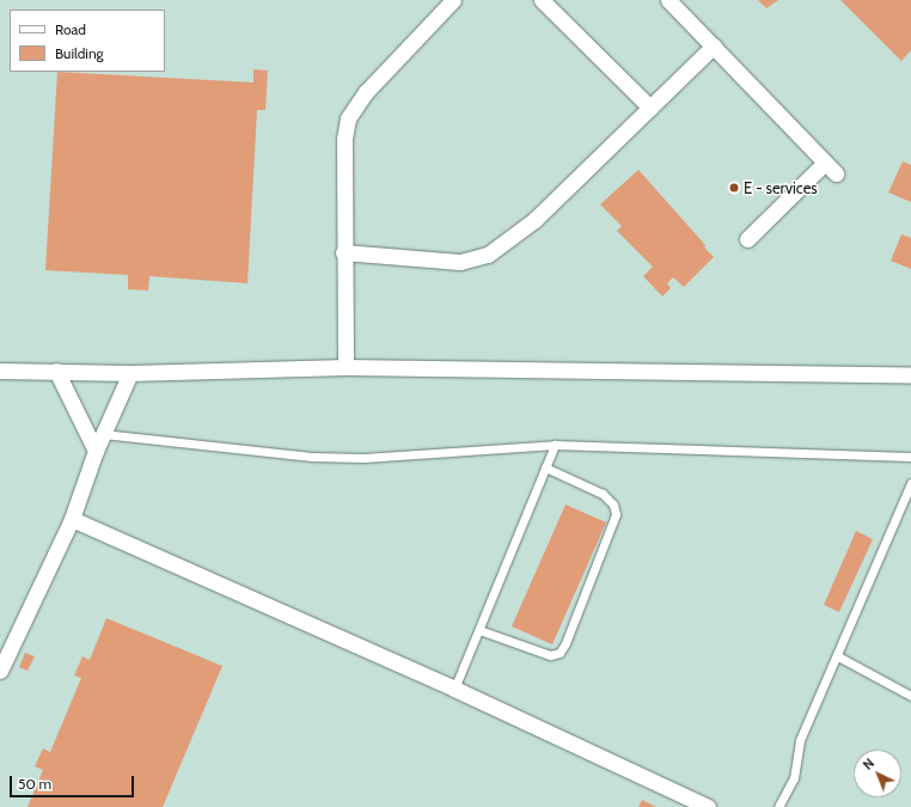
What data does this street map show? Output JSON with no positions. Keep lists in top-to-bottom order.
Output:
{
  "places": ["E - services"],
  "legend": ["Road", "Building"],
  "scale_bar": "50 m",
  "north": "top left"
}
